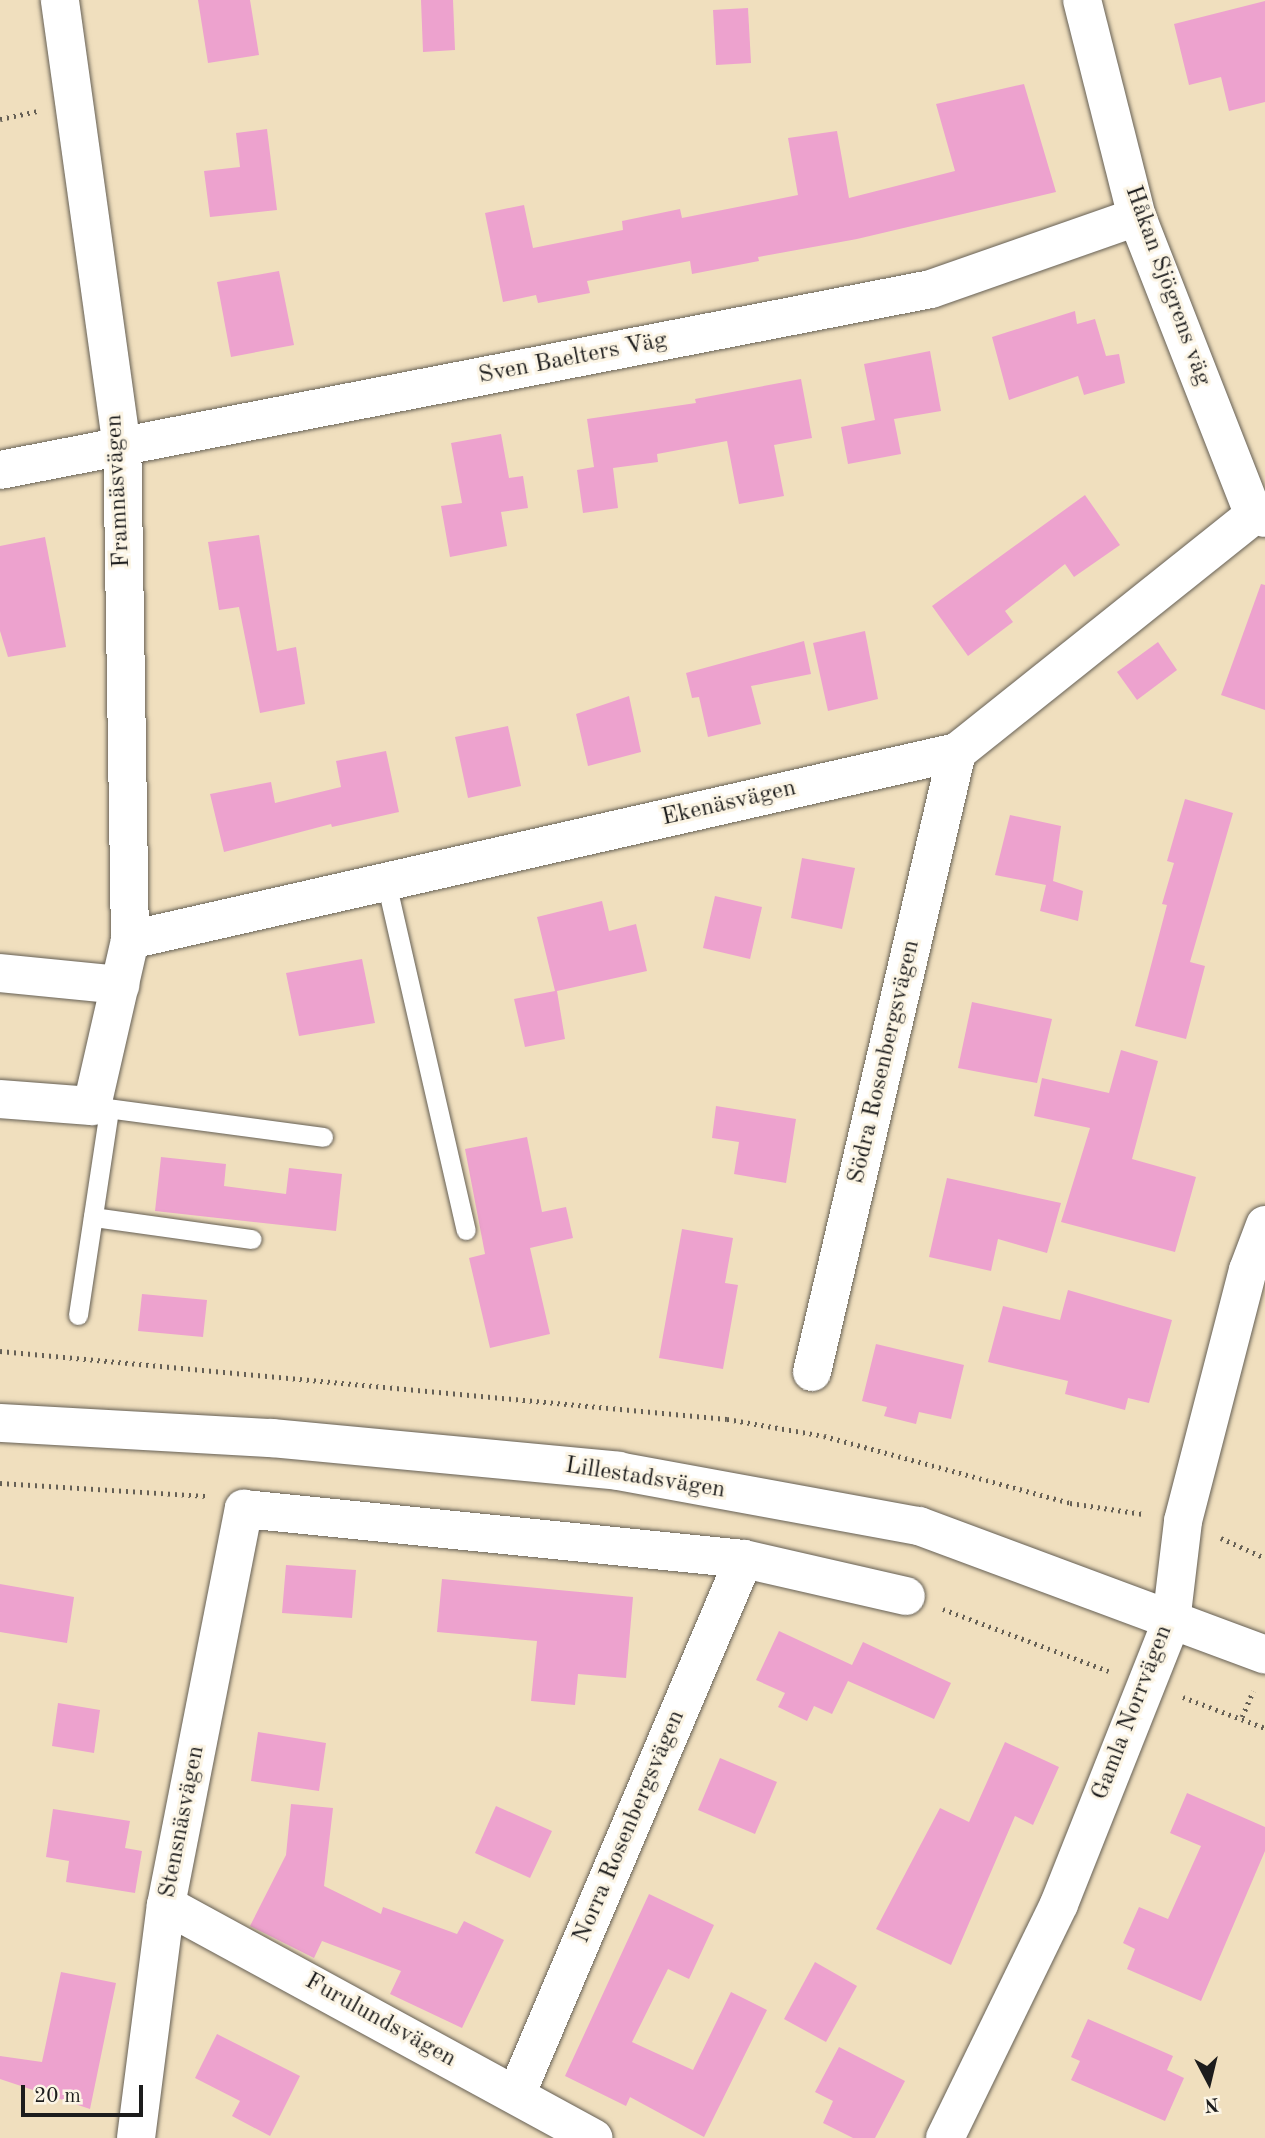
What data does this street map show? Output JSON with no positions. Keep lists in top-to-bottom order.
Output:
{
  "streets": {
    "street": [
      "Håkan Sjögrens väg",
      "Sven Baelters Väg",
      "Framnäsvägen",
      "Ekenäsvägen",
      "Södra Rosenbergsvägen",
      "Lillestadsvägen",
      "Gamla Norrvägen",
      "Stensnäsvägen",
      "Norra Rosenbergsvägen",
      "Furulundsvägen"
    ]
  },
  "crossings": [
    ["Håkan Sjögrens väg", "Sven Baelters Väg"],
    ["Håkan Sjögrens väg", "Ekenäsvägen"],
    ["Sven Baelters Väg", "Framnäsvägen"],
    ["Framnäsvägen", "Ekenäsvägen"],
    ["Ekenäsvägen", "Södra Rosenbergsvägen"],
    ["Lillestadsvägen", "Gamla Norrvägen"],
    ["Stensnäsvägen", "Furulundsvägen"],
    ["Norra Rosenbergsvägen", "Furulundsvägen"]
  ],
  "scale_bar": "20 m",
  "north": "bottom"
}
